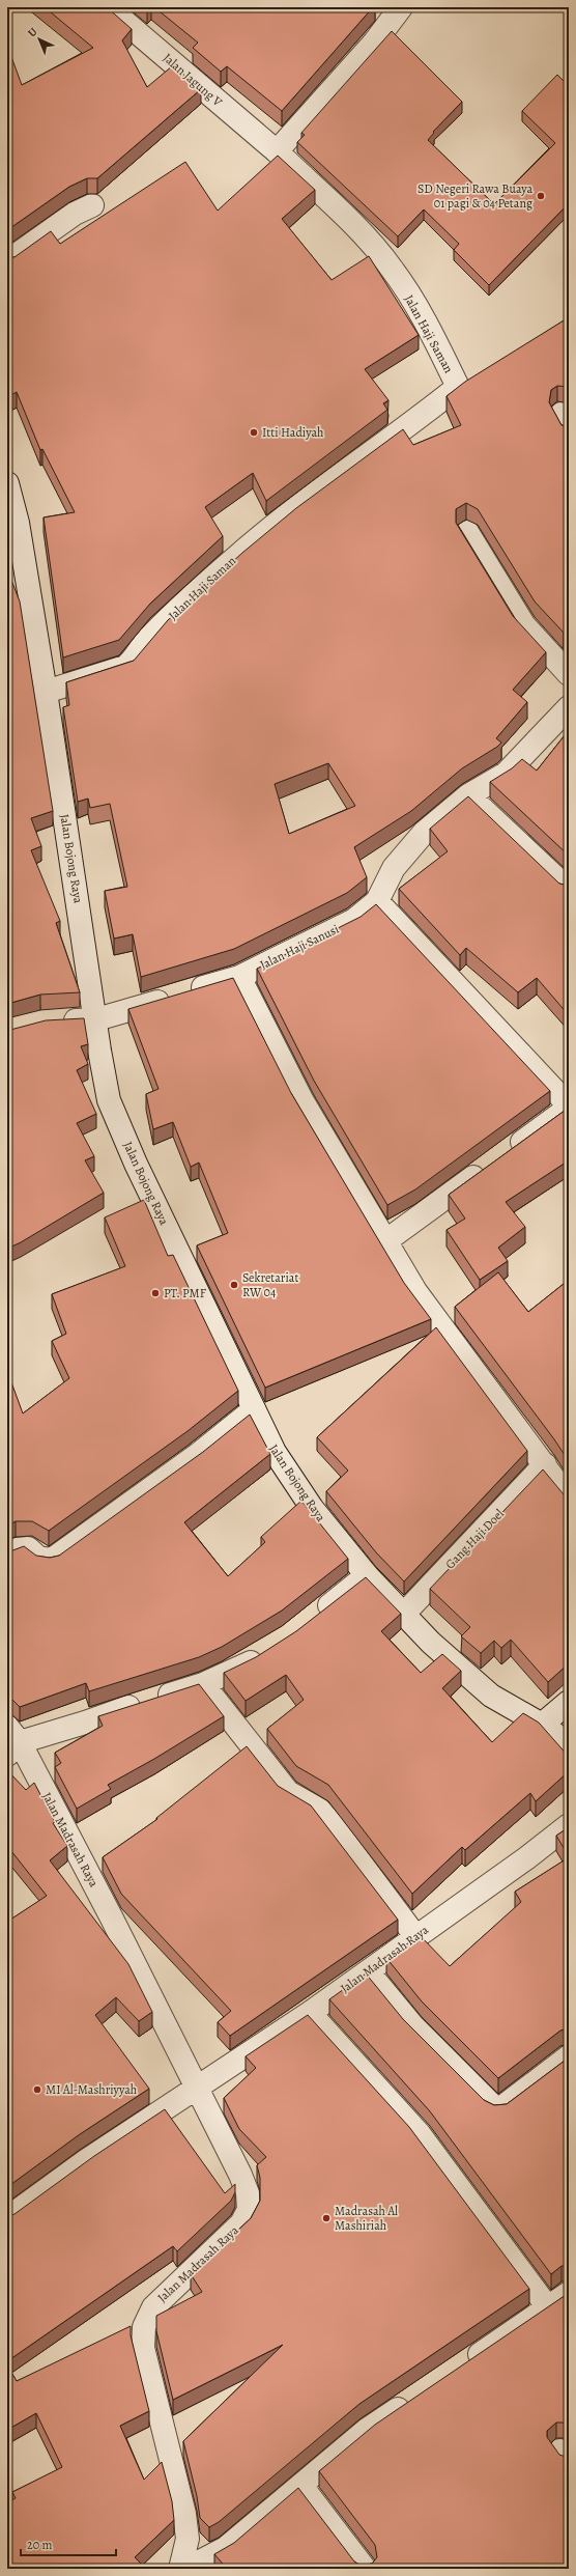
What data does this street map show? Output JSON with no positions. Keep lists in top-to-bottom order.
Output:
{
  "streets": {
    "street": [
      "Jalan Jagung V",
      "Jalan Haji Saman",
      "Jalan Bojong Raya",
      "Jalan Haji Sanusi",
      "Gang Haji Doel",
      "Jalan Madrasah Raya"
    ]
  },
  "crossings": [
    ["Jalan Jagung V", "Jalan Haji Saman"],
    ["Jalan Haji Saman", "Jalan Bojong Raya"],
    ["Jalan Bojong Raya", "Jalan Haji Sanusi"],
    ["Jalan Bojong Raya", "Gang Haji Doel"]
  ],
  "places": [
    "SD Negeri Rawa Buaya 01 pagi & 04 Petang",
    "Itti Hadiyah",
    "Sekretariat RW 04",
    "PT. PMF",
    "MI Al-Mashriyyah",
    "Madrasah Al Mashiriah"
  ],
  "scale_bar": "20 m",
  "north": "top left"
}
